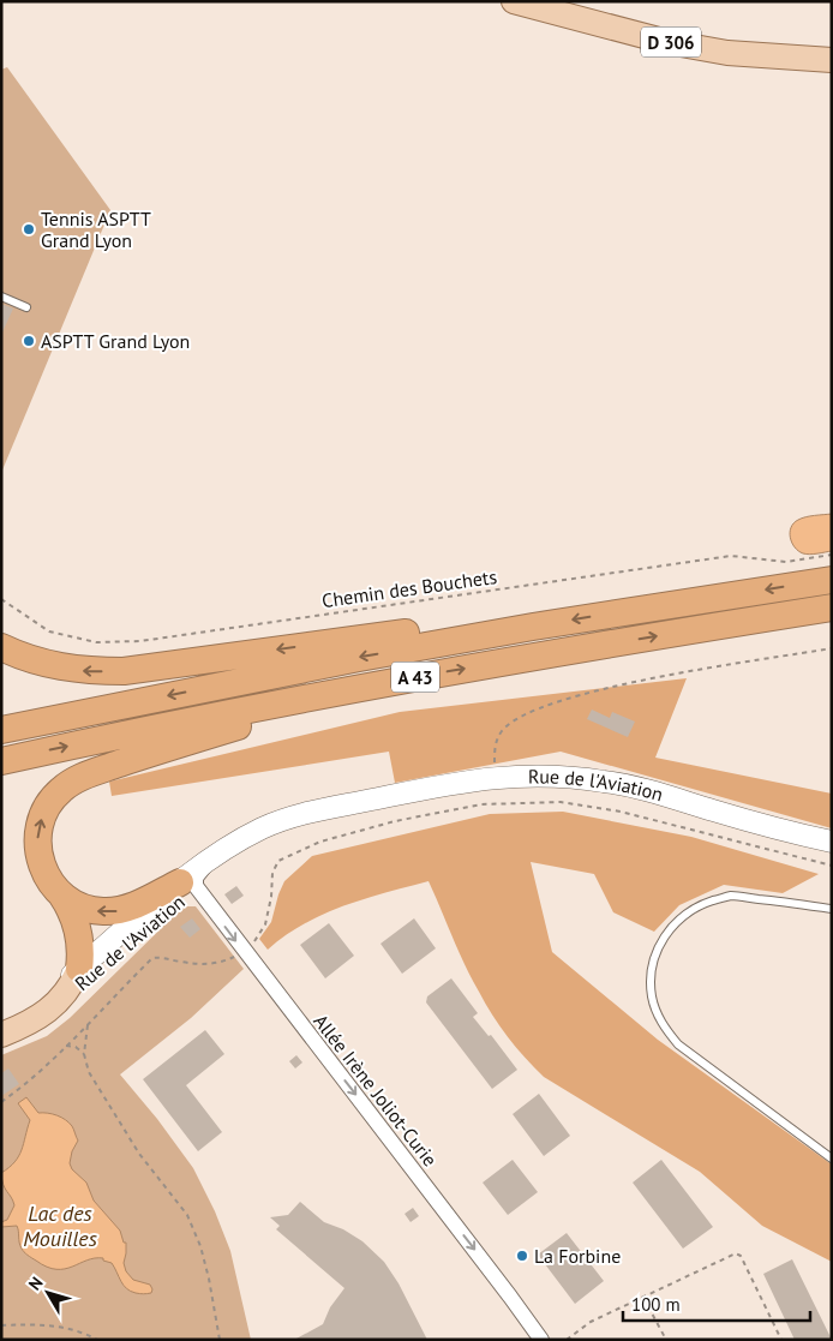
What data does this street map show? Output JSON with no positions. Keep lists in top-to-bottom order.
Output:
{
  "streets": {
    "highway": ["A 43"],
    "main road": ["D 306", "Rue de l'Aviation"],
    "street": ["Allée Irène Joliot-Curie"],
    "path": ["Chemin des Bouchets"]
  },
  "crossings": [
    ["Rue de l'Aviation", "Allée Irène Joliot-Curie"]
  ],
  "one_way": ["Allée Irène Joliot-Curie"],
  "water": ["Lac des Mouilles"],
  "places": ["Tennis ASPTT Grand Lyon", "ASPTT Grand Lyon", "La Forbine"],
  "scale_bar": "100 m",
  "north": "top left"
}
